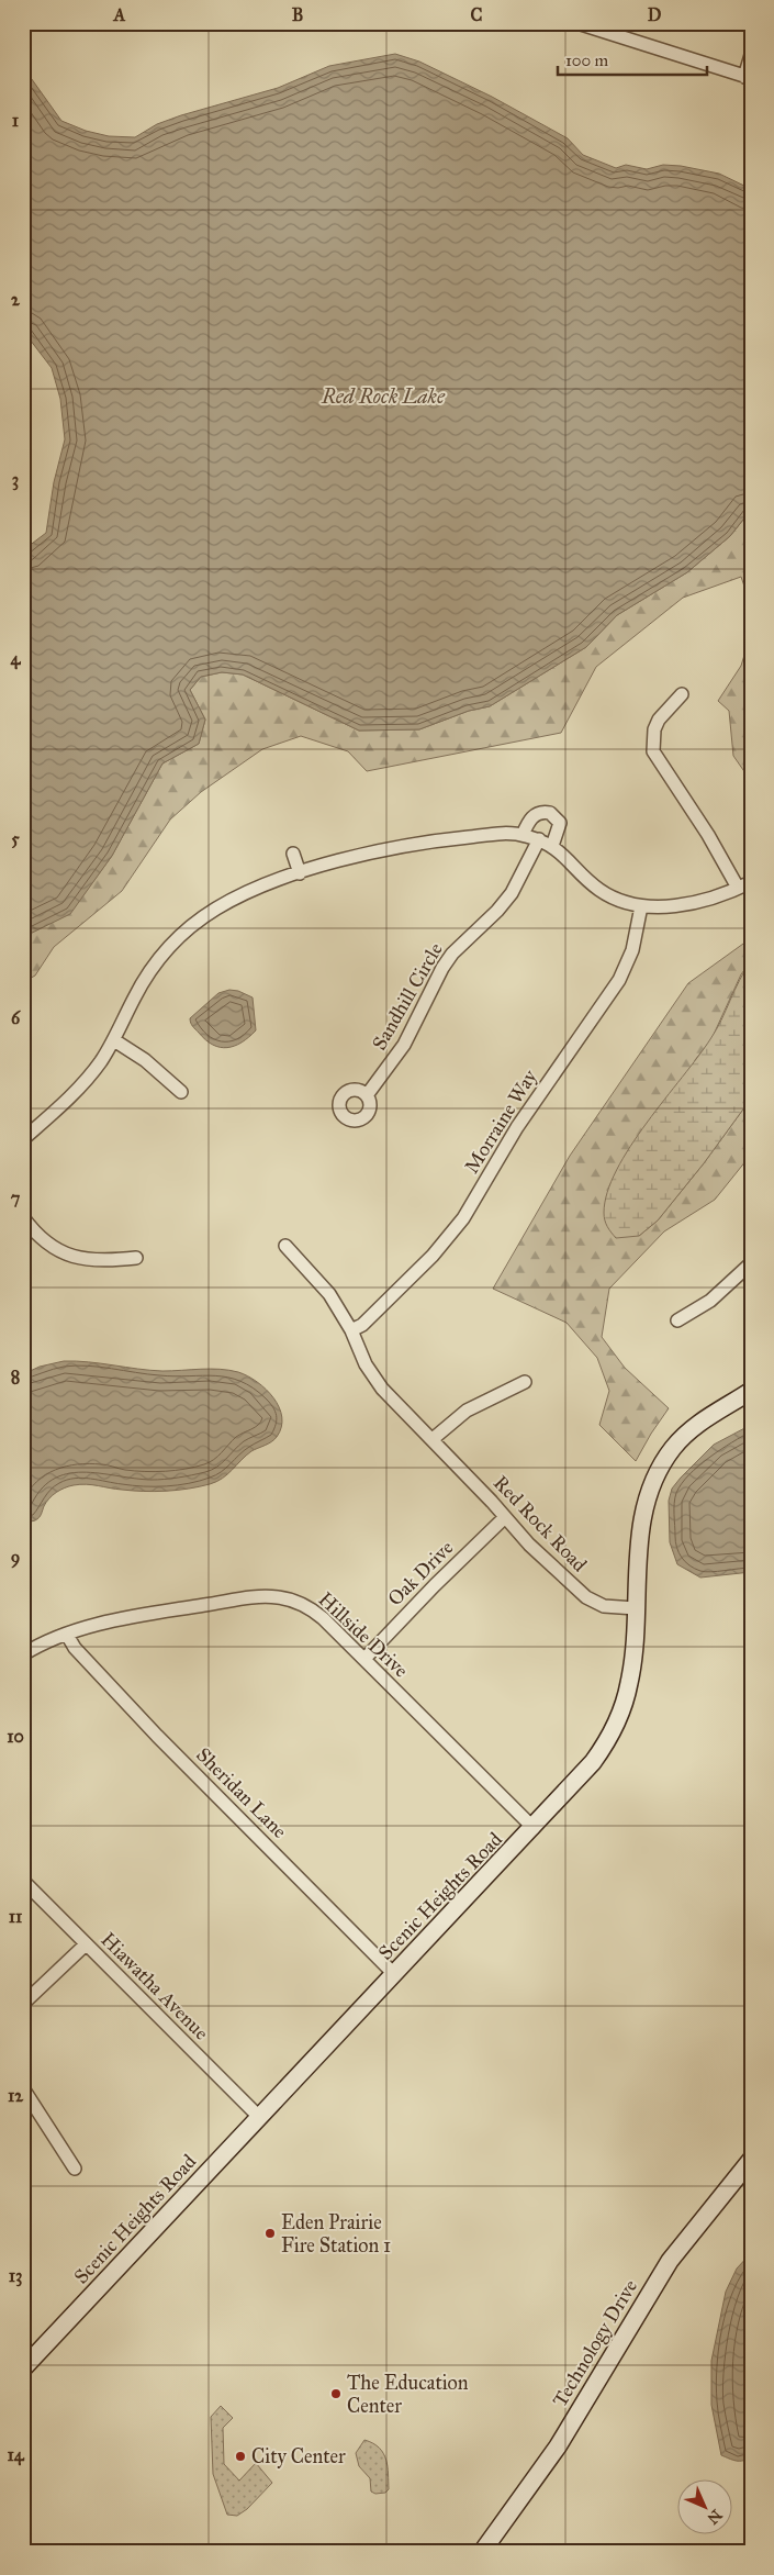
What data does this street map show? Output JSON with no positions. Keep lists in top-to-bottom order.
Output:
{
  "streets": {
    "street": [
      "Sandhill Circle",
      "Morraine Way",
      "Red Rock Road",
      "Oak Drive",
      "Hillside Drive",
      "Sheridan Lane",
      "Scenic Heights Road",
      "Hiawatha Avenue",
      "Technology Drive"
    ]
  },
  "crossings": [
    ["Morraine Way", "Red Rock Road"],
    ["Red Rock Road", "Oak Drive"],
    ["Red Rock Road", "Scenic Heights Road"],
    ["Oak Drive", "Hillside Drive"],
    ["Hillside Drive", "Sheridan Lane"],
    ["Hillside Drive", "Scenic Heights Road"],
    ["Sheridan Lane", "Scenic Heights Road"],
    ["Scenic Heights Road", "Hiawatha Avenue"]
  ],
  "water": ["Red Rock Lake"],
  "places": ["Eden Prairie Fire Station 1", "The Education Center", "City Center"],
  "scale_bar": "100 m",
  "north": "bottom right",
  "grid": {
    "columns": [
      "A",
      "B",
      "C",
      "D"
    ],
    "rows": [
      "1",
      "2",
      "3",
      "4",
      "5",
      "6",
      "7",
      "8",
      "9",
      "10",
      "11",
      "12",
      "13",
      "14"
    ]
  }
}
